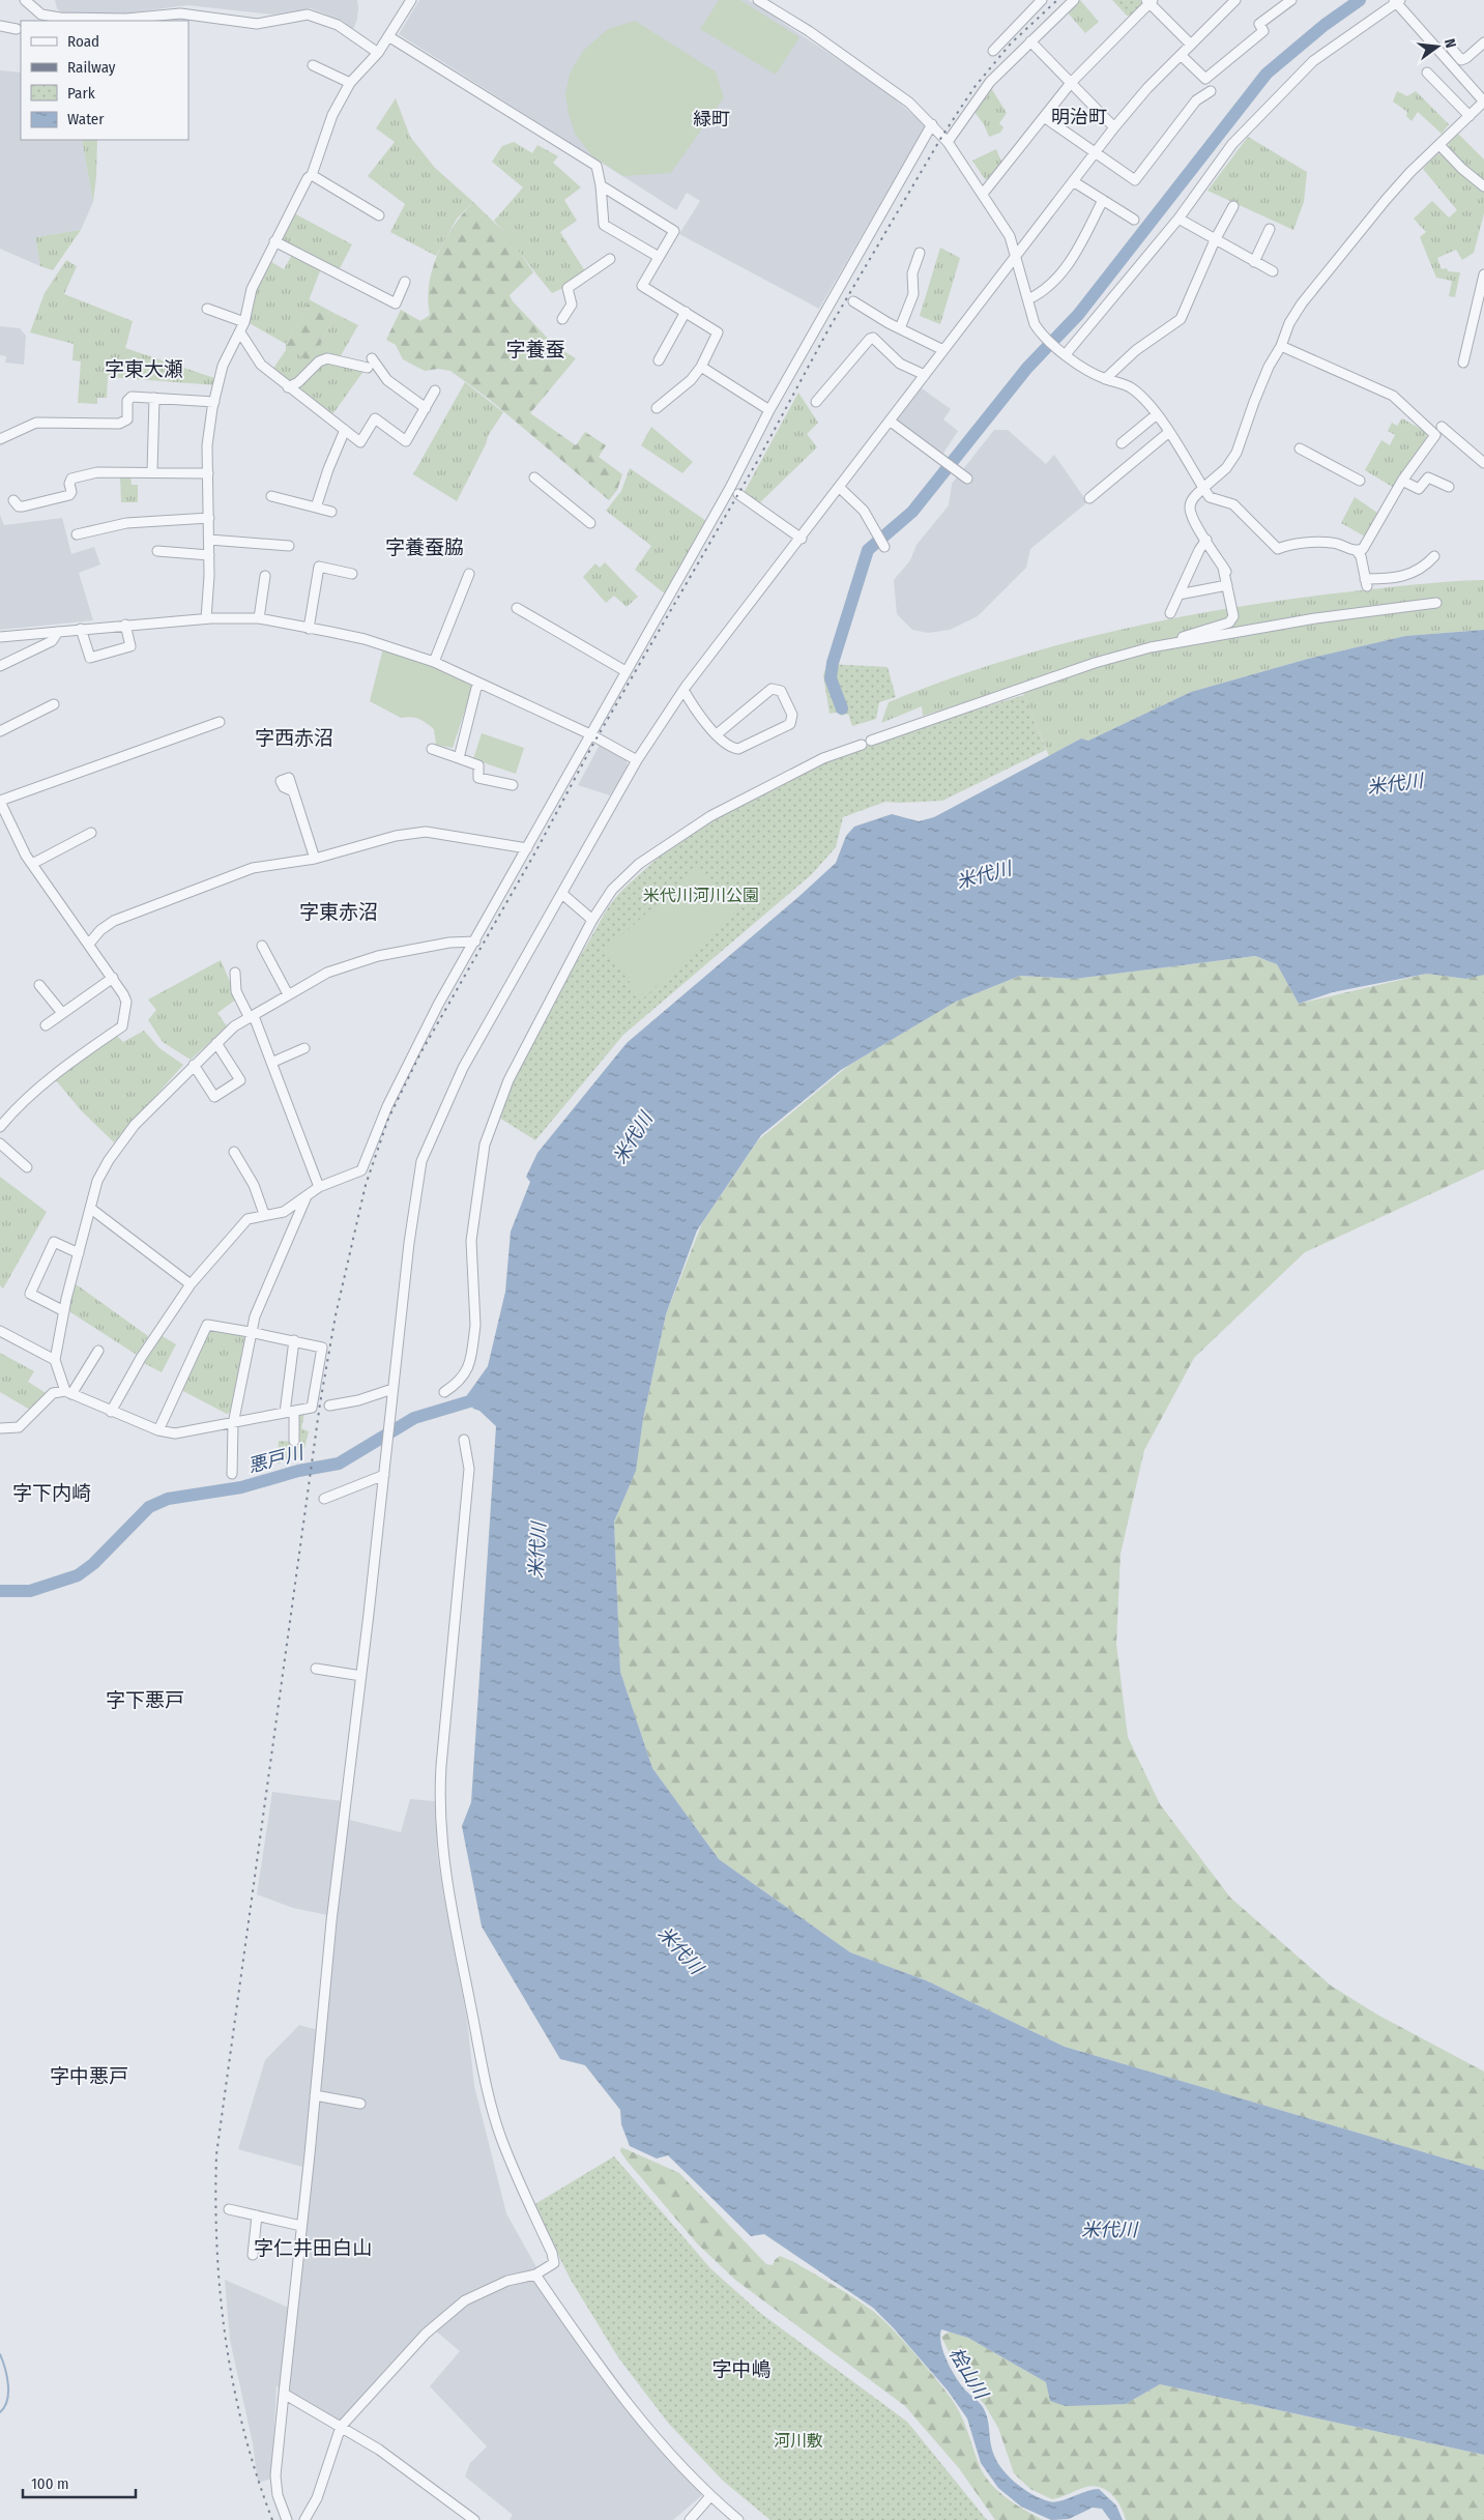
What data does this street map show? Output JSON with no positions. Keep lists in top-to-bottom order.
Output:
{
  "districts": [
    "明治町",
    "緑町",
    "字養蚕",
    "字東大瀬",
    "字養蚕脇",
    "字西赤沼",
    "字東赤沼",
    "字下内崎",
    "字下悪戸",
    "字中悪戸",
    "字仁井田白山",
    "字中嶋"
  ],
  "water": ["米代川", "悪戸川", "桧山川"],
  "parks": ["米代川河川公園", "河川敷"],
  "legend": [
    "Road",
    "Railway",
    "Park",
    "Water"
  ],
  "scale_bar": "100 m",
  "north": "right"
}
